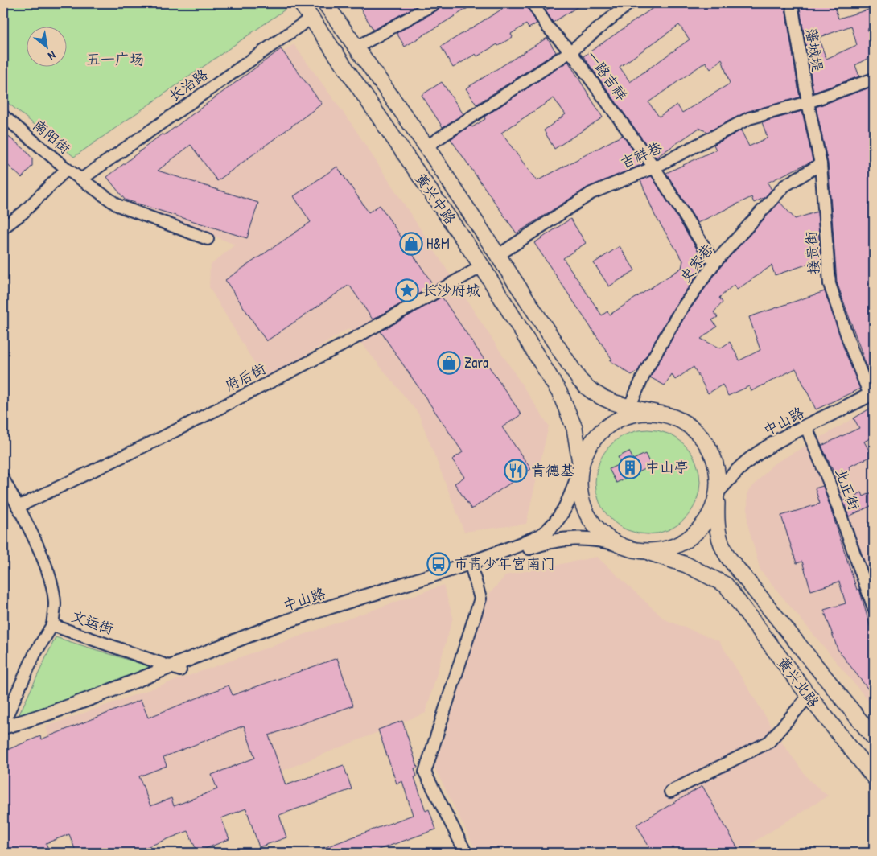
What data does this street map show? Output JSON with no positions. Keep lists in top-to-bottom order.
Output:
{
  "streets": {
    "main road": ["黄兴中路", "黄兴北路"],
    "street": [
      "藩城堤",
      "一路吉祥",
      "长治路",
      "南阳街",
      "吉祥巷",
      "接贵街",
      "史家巷",
      "府后街",
      "中山路",
      "北正街",
      "文运街"
    ]
  },
  "crossings": [
    ["藩城堤", "吉祥巷"],
    ["藩城堤", "接贵街"],
    ["一路吉祥", "吉祥巷"],
    ["一路吉祥", "史家巷"],
    ["长治路", "南阳街"],
    ["长治路", "黄兴中路"],
    ["吉祥巷", "黄兴中路"],
    ["吉祥巷", "接贵街"],
    ["黄兴中路", "史家巷"],
    ["黄兴中路", "府后街"],
    ["黄兴中路", "中山路"],
    ["黄兴中路", "黄兴北路"],
    ["接贵街", "史家巷"],
    ["接贵街", "中山路"],
    ["府后街", "文运街"],
    ["中山路", "北正街"],
    ["中山路", "文运街"],
    ["中山路", "黄兴北路"]
  ],
  "parks": ["五一广场"],
  "places": {
    "shop": ["H&M", "Zara"],
    "place": ["长沙府城"],
    "building": ["中山亭"],
    "restaurant": ["肯德基"],
    "bus stop": ["市青少年宫南门"]
  },
  "north": "bottom right"
}
